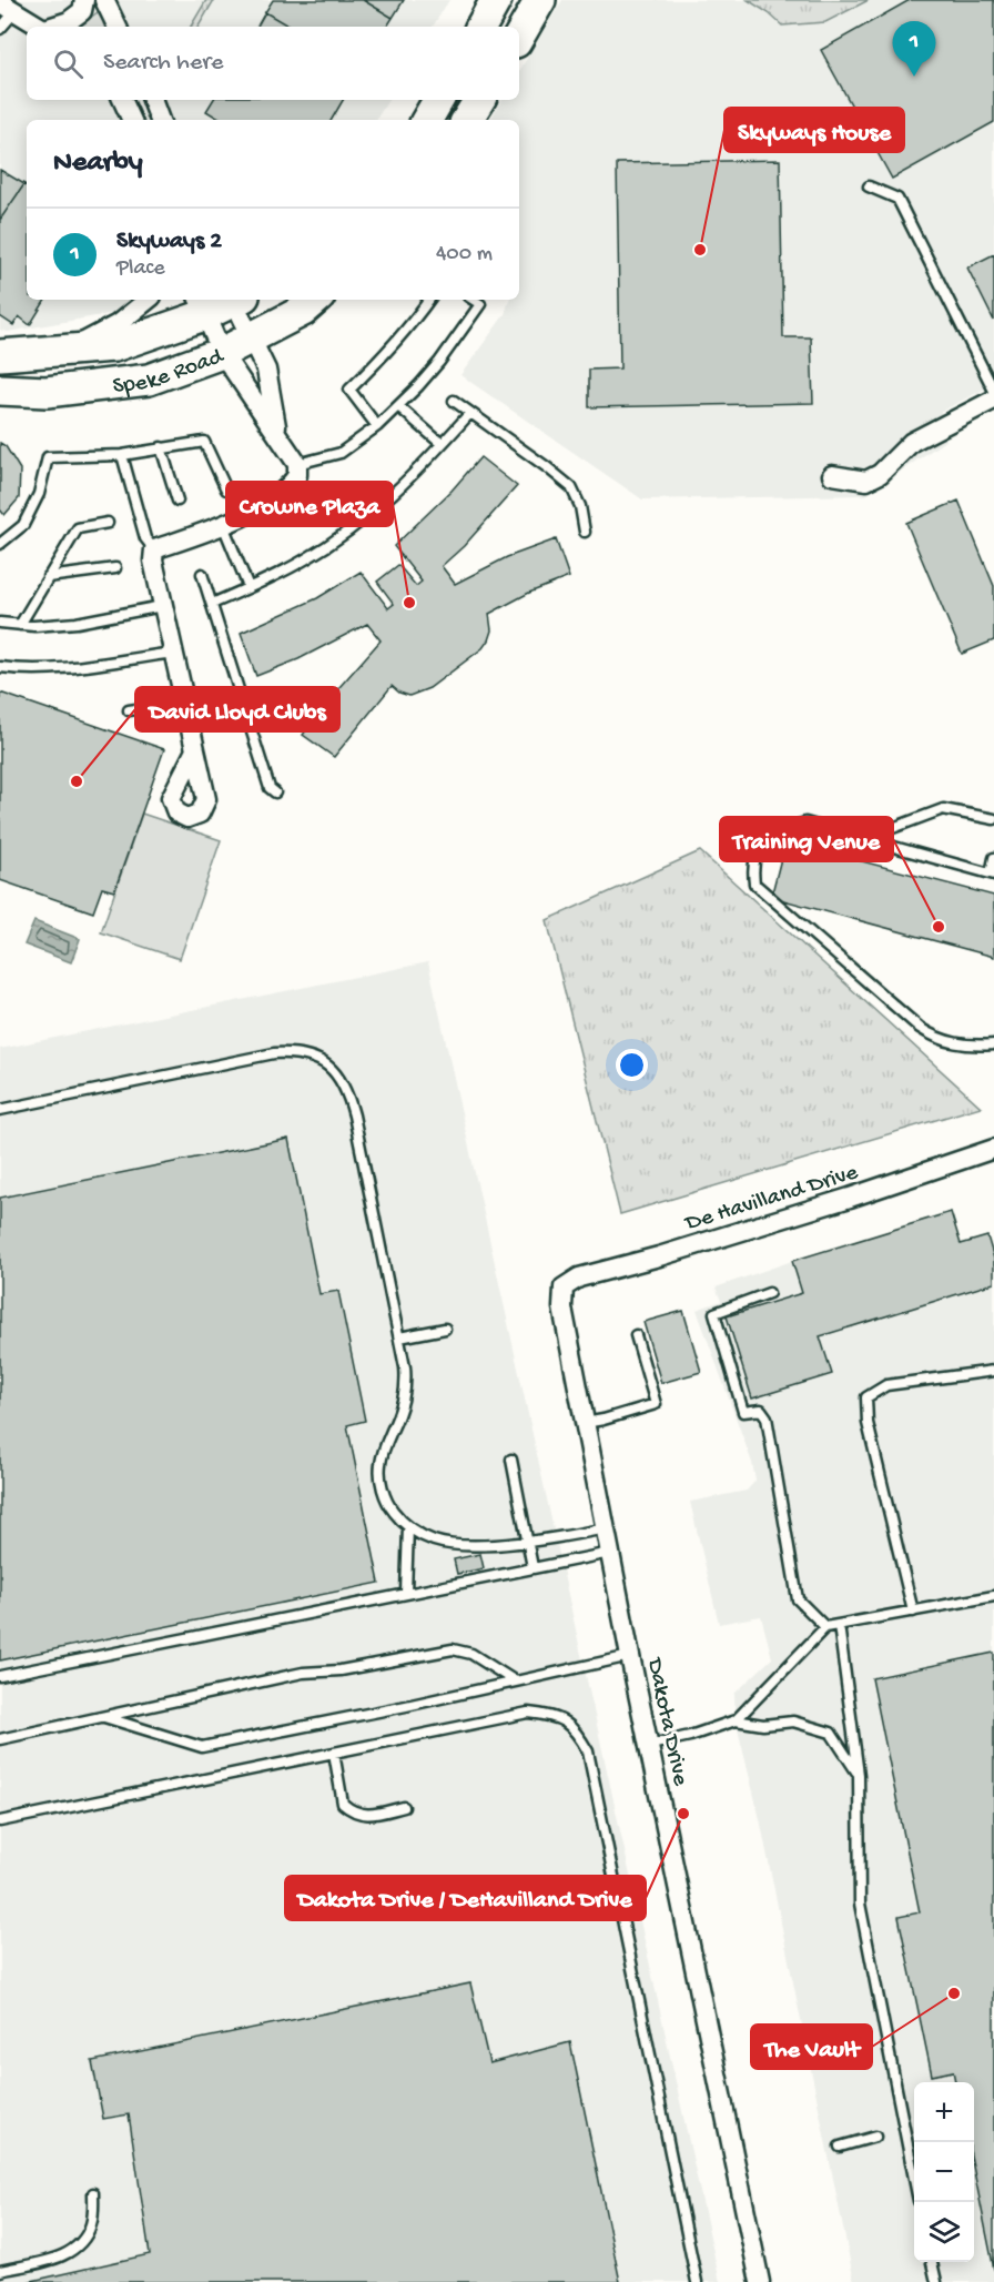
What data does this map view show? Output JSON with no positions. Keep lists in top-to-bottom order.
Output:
{
  "streets": {
    "highway": ["Speke Road"],
    "street": ["De Havilland Drive", "Dakota Drive"]
  },
  "crossings": [
    ["De Havilland Drive", "Dakota Drive"]
  ],
  "places": [
    "Skyways House",
    "Crowne Plaza",
    "David Lloyd Clubs",
    "Training Venue",
    "Dakota Drive / DeHavilland Drive",
    "The Vault"
  ],
  "page": {
    "pins": "1",
    "search": "Search here",
    "heading": "Nearby",
    "list": [
      {
        "mark": "1",
        "name": "Skyways 2",
        "note": "Place",
        "value": "400 m"
      }
    ],
    "map_buttons": ["+", "−"]
  }
}
